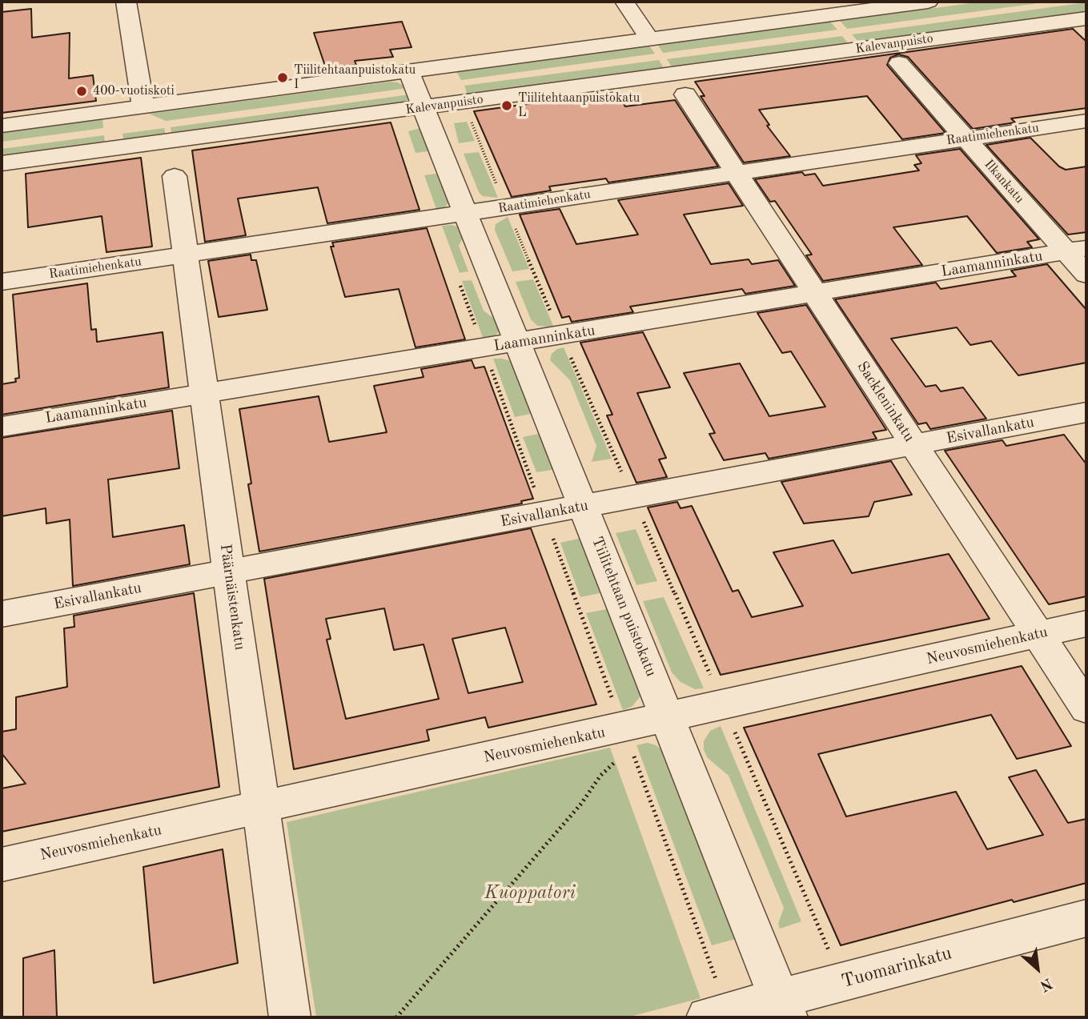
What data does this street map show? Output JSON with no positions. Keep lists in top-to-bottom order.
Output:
{
  "streets": {
    "street": [
      "Kalevanpuisto",
      "Raatimiehenkatu",
      "Ilkankatu",
      "Laamanninkatu",
      "Sackleninkatu",
      "Esivallankatu",
      "Päärnäistenkatu",
      "Tiilitehtaan puistokatu",
      "Neuvosmiehenkatu",
      "Tuomarinkatu"
    ]
  },
  "crossings": [
    ["Kalevanpuisto", "Tiilitehtaan puistokatu"],
    ["Raatimiehenkatu", "Ilkankatu"],
    ["Raatimiehenkatu", "Sackleninkatu"],
    ["Raatimiehenkatu", "Päärnäistenkatu"],
    ["Raatimiehenkatu", "Tiilitehtaan puistokatu"],
    ["Ilkankatu", "Laamanninkatu"],
    ["Laamanninkatu", "Sackleninkatu"],
    ["Laamanninkatu", "Päärnäistenkatu"],
    ["Laamanninkatu", "Tiilitehtaan puistokatu"],
    ["Sackleninkatu", "Esivallankatu"],
    ["Sackleninkatu", "Neuvosmiehenkatu"],
    ["Esivallankatu", "Päärnäistenkatu"],
    ["Esivallankatu", "Tiilitehtaan puistokatu"],
    ["Päärnäistenkatu", "Neuvosmiehenkatu"],
    ["Tiilitehtaan puistokatu", "Neuvosmiehenkatu"],
    ["Tiilitehtaan puistokatu", "Tuomarinkatu"]
  ],
  "parks": ["Kuoppatori"],
  "places": ["Tiilitehtaanpuistokatu I", "400-vuotiskoti", "Tiilitehtaanpuistokatu L"],
  "north": "bottom right"
}
